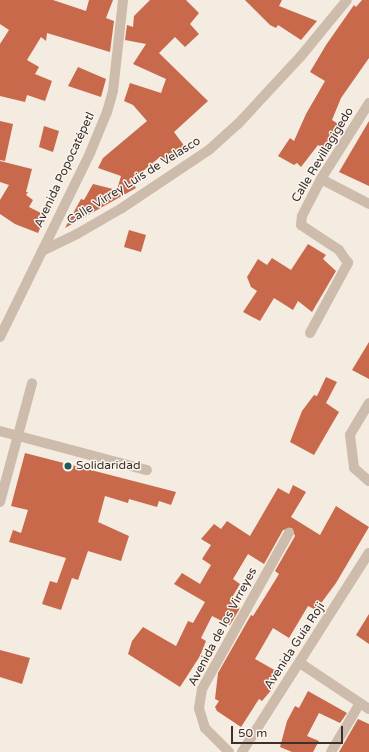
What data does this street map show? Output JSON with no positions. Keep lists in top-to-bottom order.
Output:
{
  "streets": {
    "street": [
      "Calle Revillagigedo",
      "Avenida Popocatépetl",
      "Calle Virrey Luis de Velasco",
      "Avenida de los Virreyes",
      "Avenida Guía Roji"
    ]
  },
  "crossings": [
    ["Avenida Popocatépetl", "Calle Virrey Luis de Velasco"]
  ],
  "places": ["Solidaridad"],
  "scale_bar": "50 m"
}
